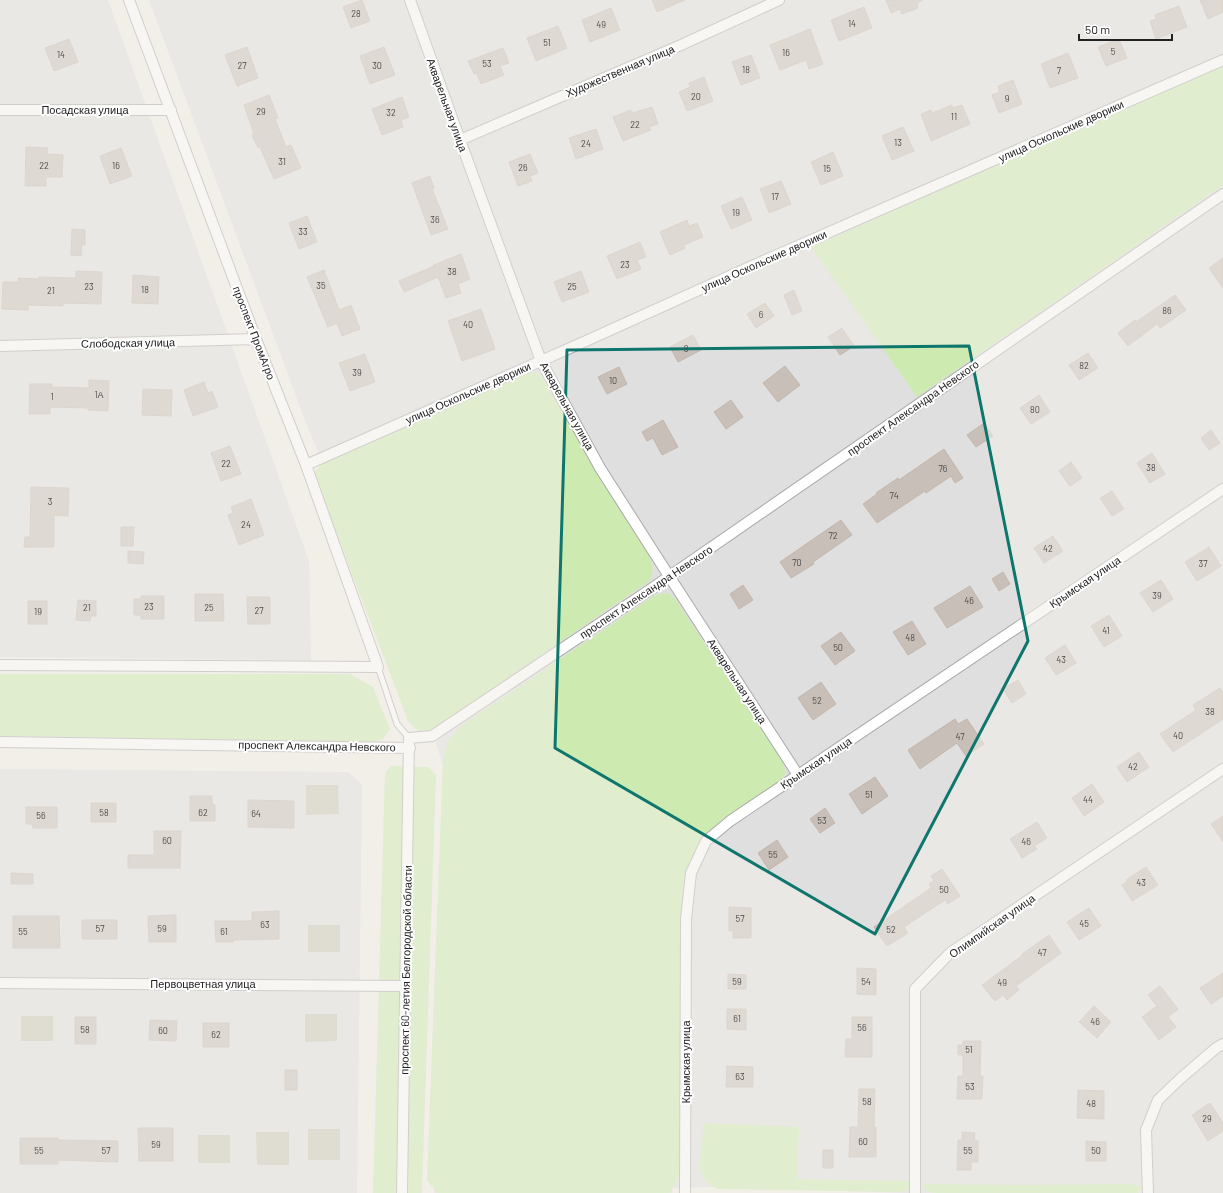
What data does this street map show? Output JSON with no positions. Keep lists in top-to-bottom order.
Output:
{
  "streets": {
    "street": [
      "Художественная улица",
      "Акварельная улица",
      "Посадская улица",
      "улица Оскольские дворики",
      "проспект ПромАгро",
      "Слободская улица",
      "проспект Александра Невского",
      "Крымская улица",
      "Олимпийская улица",
      "проспект 60-летия Белгородской области",
      "Первоцветная улица"
    ]
  },
  "crossings": [
    ["Художественная улица", "Акварельная улица"],
    ["Акварельная улица", "улица Оскольские дворики"],
    ["Акварельная улица", "проспект Александра Невского"],
    ["Акварельная улица", "Крымская улица"],
    ["Посадская улица", "проспект ПромАгро"],
    ["улица Оскольские дворики", "проспект ПромАгро"],
    ["проспект ПромАгро", "Слободская улица"],
    ["проспект Александра Невского", "проспект 60-летия Белгородской области"],
    ["проспект 60-летия Белгородской области", "Первоцветная улица"]
  ],
  "house_numbers": [
    "28",
    "14",
    "49",
    "51",
    "5",
    "16",
    "14",
    "53",
    "27",
    "30",
    "18",
    "7",
    "20",
    "9",
    "29",
    "32",
    "11",
    "22",
    "13",
    "24",
    "31",
    "22",
    "16",
    "26",
    "15",
    "17",
    "19",
    "36",
    "33",
    "23",
    "38",
    "35",
    "23",
    "25",
    "18",
    "21",
    "86",
    "6",
    "40",
    "8",
    "82",
    "39",
    "10",
    "1А",
    "1",
    "80",
    "22",
    "38",
    "76",
    "74",
    "3",
    "24",
    "72",
    "42",
    "70",
    "37",
    "39",
    "46",
    "23",
    "21",
    "25",
    "27",
    "19",
    "41",
    "48",
    "50",
    "43",
    "52",
    "38",
    "40",
    "47",
    "42",
    "51",
    "44",
    "58",
    "62",
    "64",
    "56",
    "53",
    "60",
    "46",
    "55",
    "43",
    "50",
    "57",
    "45",
    "63",
    "57",
    "59",
    "52",
    "55",
    "61",
    "47",
    "59",
    "54",
    "49",
    "61",
    "46",
    "56",
    "58",
    "60",
    "62",
    "51",
    "63",
    "53",
    "58",
    "48",
    "29",
    "60",
    "59",
    "55",
    "57",
    "55",
    "50"
  ],
  "scale_bar": "50 m"
}
